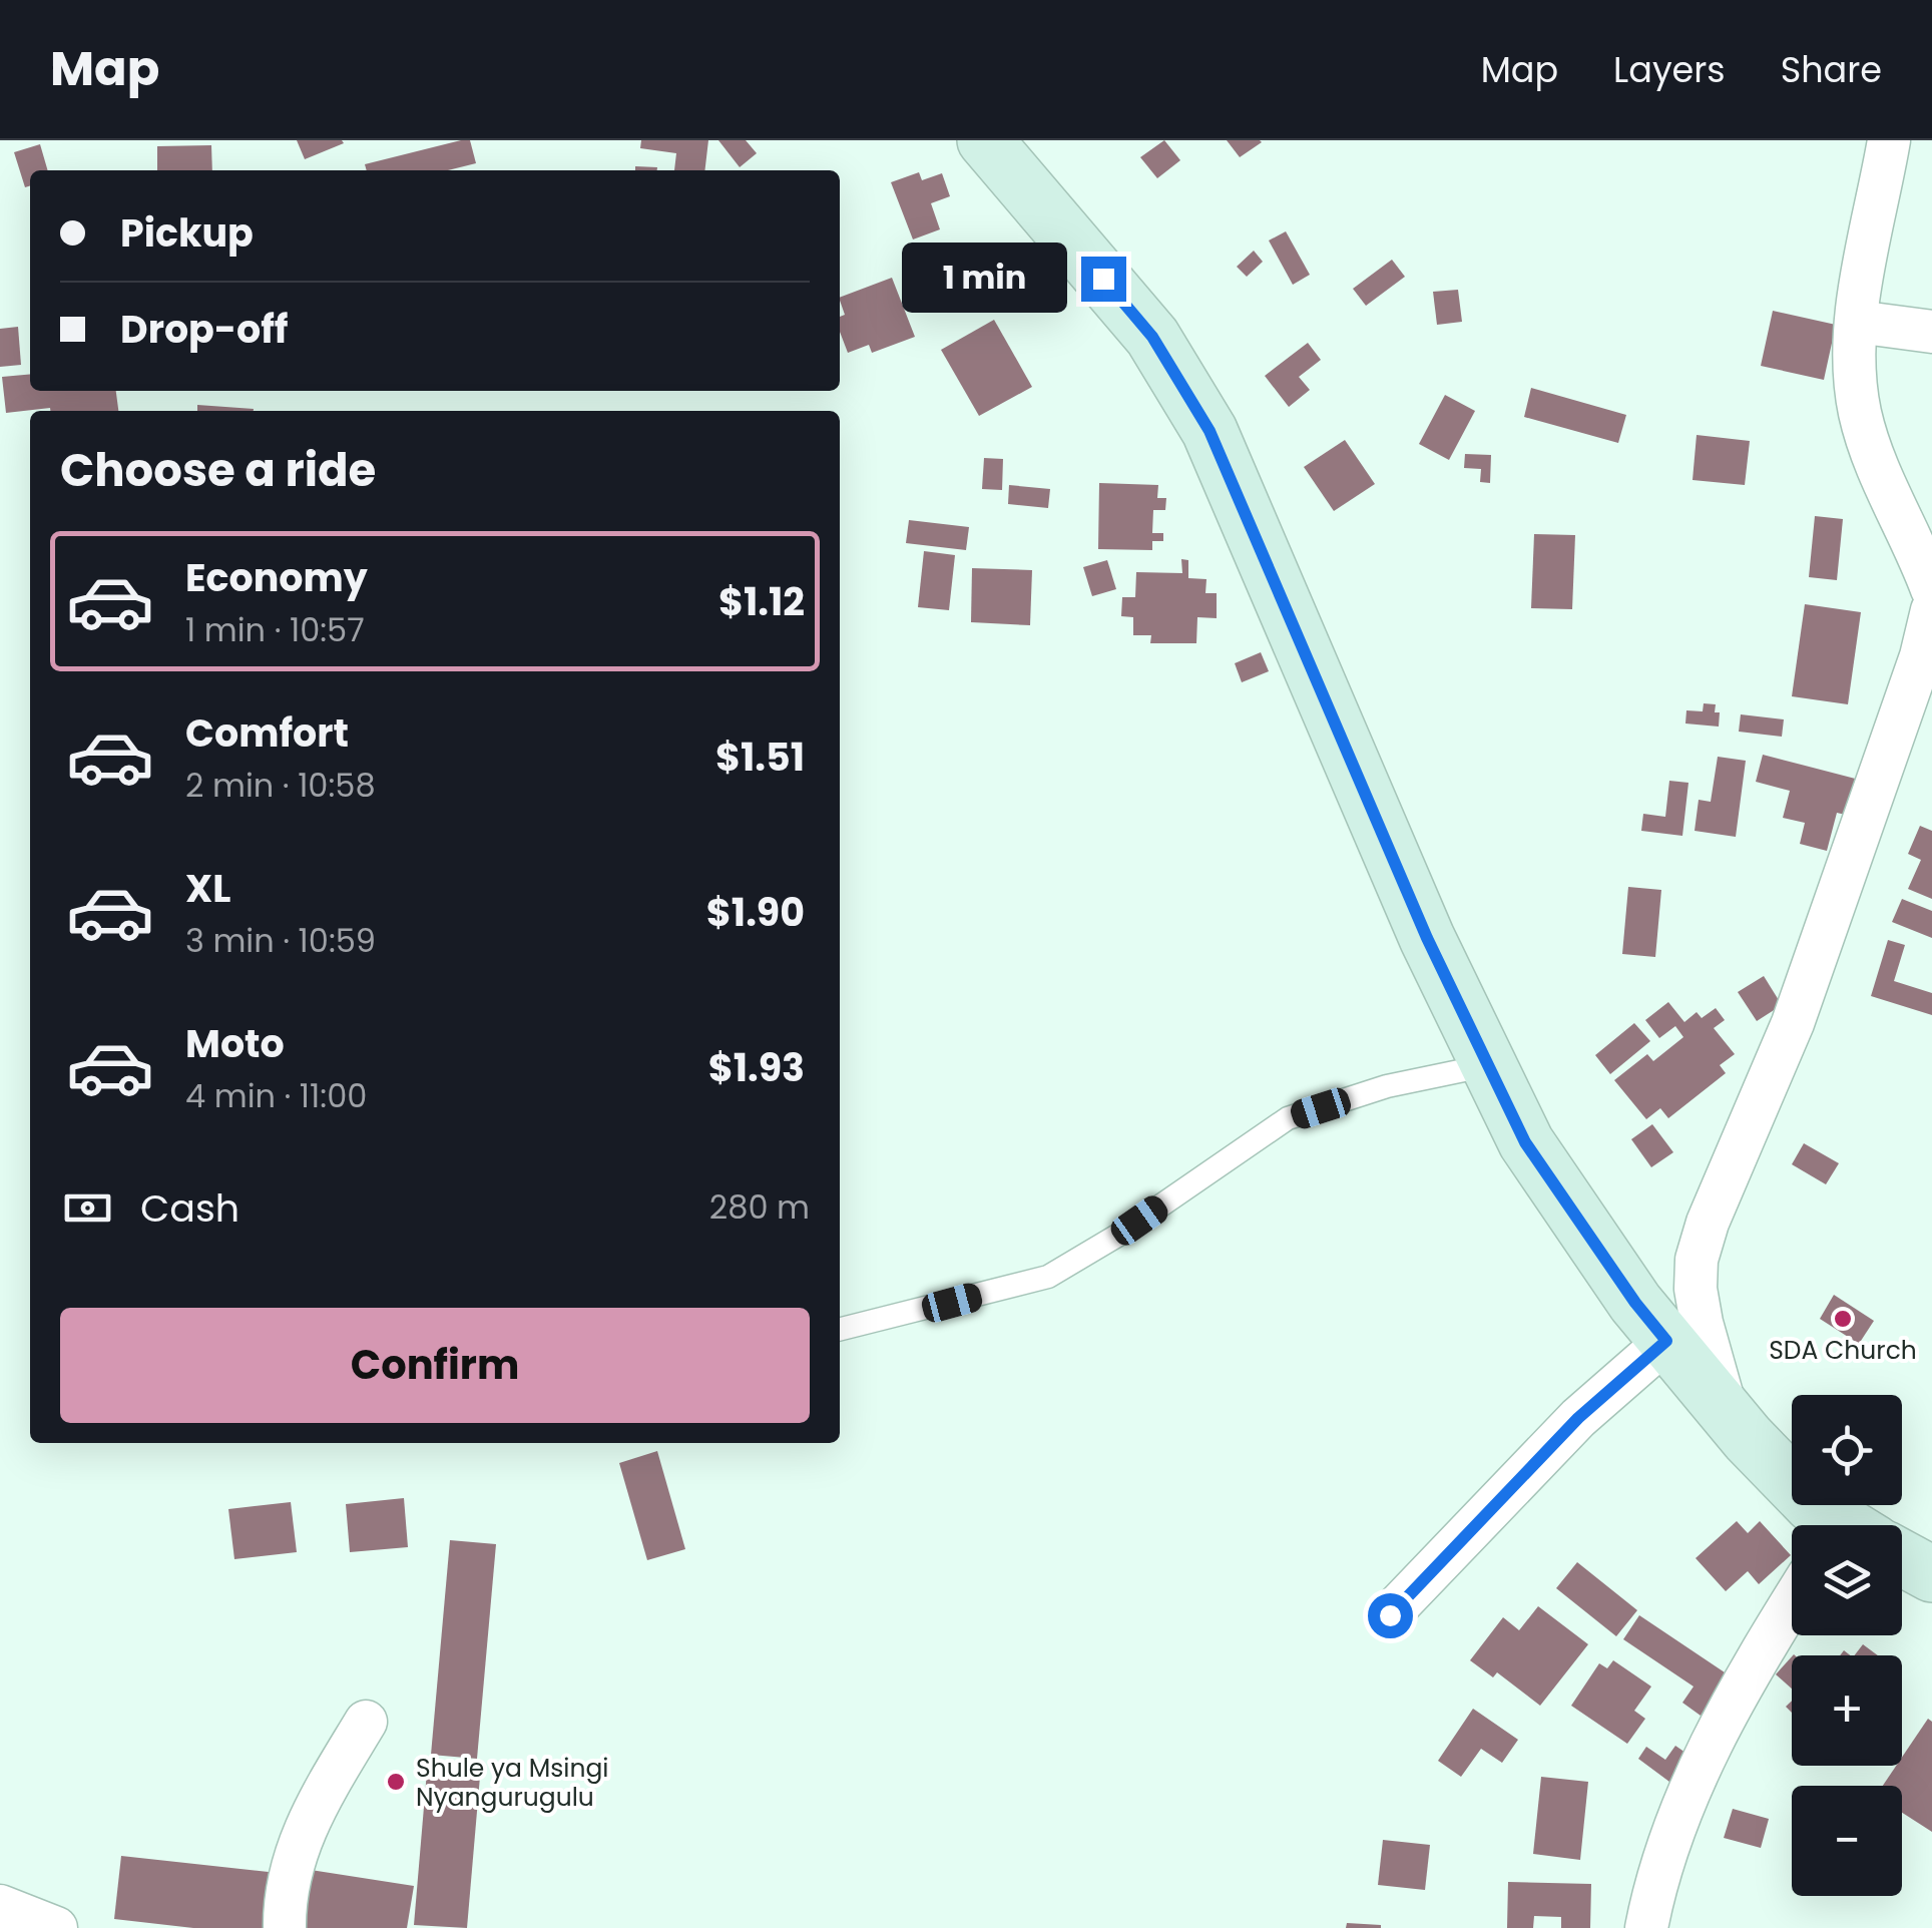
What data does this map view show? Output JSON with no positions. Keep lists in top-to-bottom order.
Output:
{
  "places": ["SDA Church", "Shule ya Msingi Nyangurugulu"],
  "page": {
    "header": "Map",
    "nav": ["Map", "Layers", "Share"],
    "banner": ["Pickup", "Drop-off"],
    "bubble": "1 min",
    "heading": "Choose a ride",
    "list": [
      {
        "name": "Economy",
        "note": "1 min · 10:57",
        "value": "$1.12"
      },
      {
        "name": "Comfort",
        "note": "2 min · 10:58",
        "value": "$1.51"
      },
      {
        "name": "XL",
        "note": "3 min · 10:59",
        "value": "$1.90"
      },
      {
        "name": "Moto",
        "note": "4 min · 11:00",
        "value": "$1.93"
      }
    ],
    "pay": ["Cash", "280 m"],
    "buttons": "Confirm",
    "map_buttons": ["+", "−"]
  }
}
